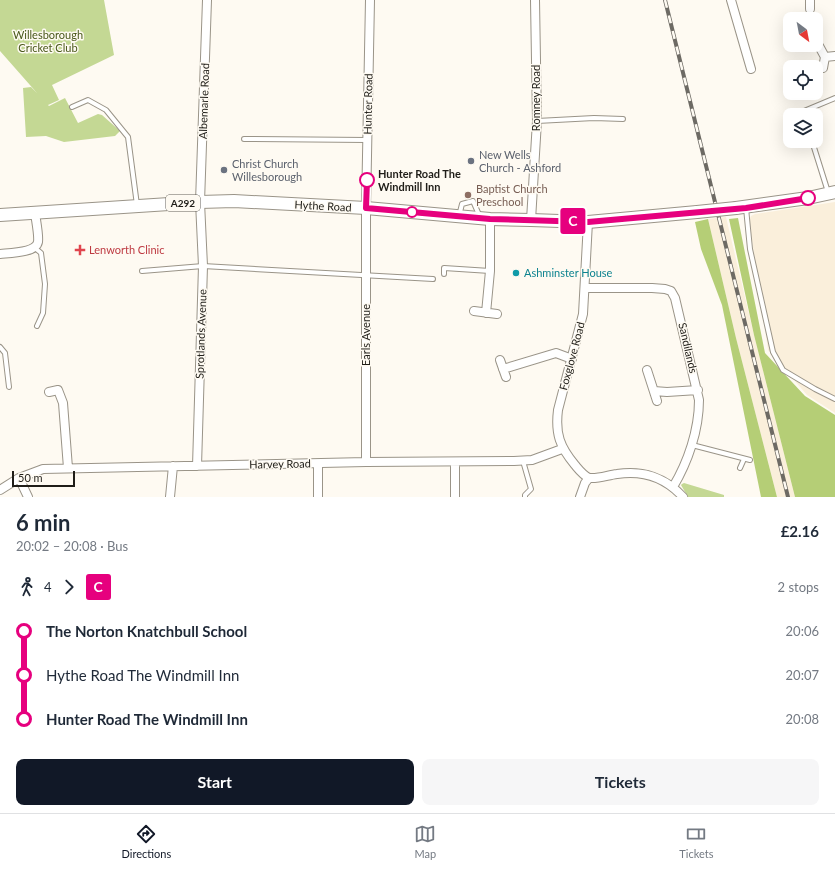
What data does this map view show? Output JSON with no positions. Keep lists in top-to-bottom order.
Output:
{
  "streets": {
    "main road": ["A292", "Hythe Road"],
    "street": [
      "Romney Road",
      "Albemarle Road",
      "Hunter Road",
      "Sprotlands Avenue",
      "Earls Avenue",
      "Sandilands",
      "Foxglove Road",
      "Harvey Road"
    ]
  },
  "crossings": [
    ["Romney Road", "Hythe Road"],
    ["Albemarle Road", "Hythe Road"],
    ["Albemarle Road", "Sprotlands Avenue"],
    ["Hunter Road", "Hythe Road"],
    ["Hunter Road", "Earls Avenue"],
    ["Hythe Road", "Sprotlands Avenue"],
    ["Hythe Road", "Earls Avenue"],
    ["Hythe Road", "Foxglove Road"],
    ["Sprotlands Avenue", "Harvey Road"],
    ["Earls Avenue", "Harvey Road"],
    ["Sandilands", "Foxglove Road"],
    ["Foxglove Road", "Harvey Road"]
  ],
  "parks": ["Willesborough Cricket Club"],
  "places": {
    "other": [
      "New Wells Church - Ashford",
      "Christ Church Willesborough",
      "Hunter Road The Windmill Inn",
      "Baptist Church Preschool",
      "Ashminster House"
    ],
    "health": ["Lenworth Clinic"]
  },
  "lines": ["bus line C"],
  "scale_bar": "50 m",
  "north": "bottom right",
  "page": {
    "on_map": "C",
    "scale": "50 m",
    "heading": ["6 min", "20:02 – 20:08 · Bus", "£2.16"],
    "legs": ["4", "C", "2 stops"],
    "list": [
      {
        "name": "The Norton Knatchbull School",
        "value": "20:06"
      },
      {
        "name": "Hythe Road The Windmill Inn",
        "value": "20:07"
      },
      {
        "name": "Hunter Road The Windmill Inn",
        "value": "20:08"
      }
    ],
    "buttons": ["Start", "Tickets"],
    "tabs": ["Directions", "Map", "Tickets"]
  }
}
